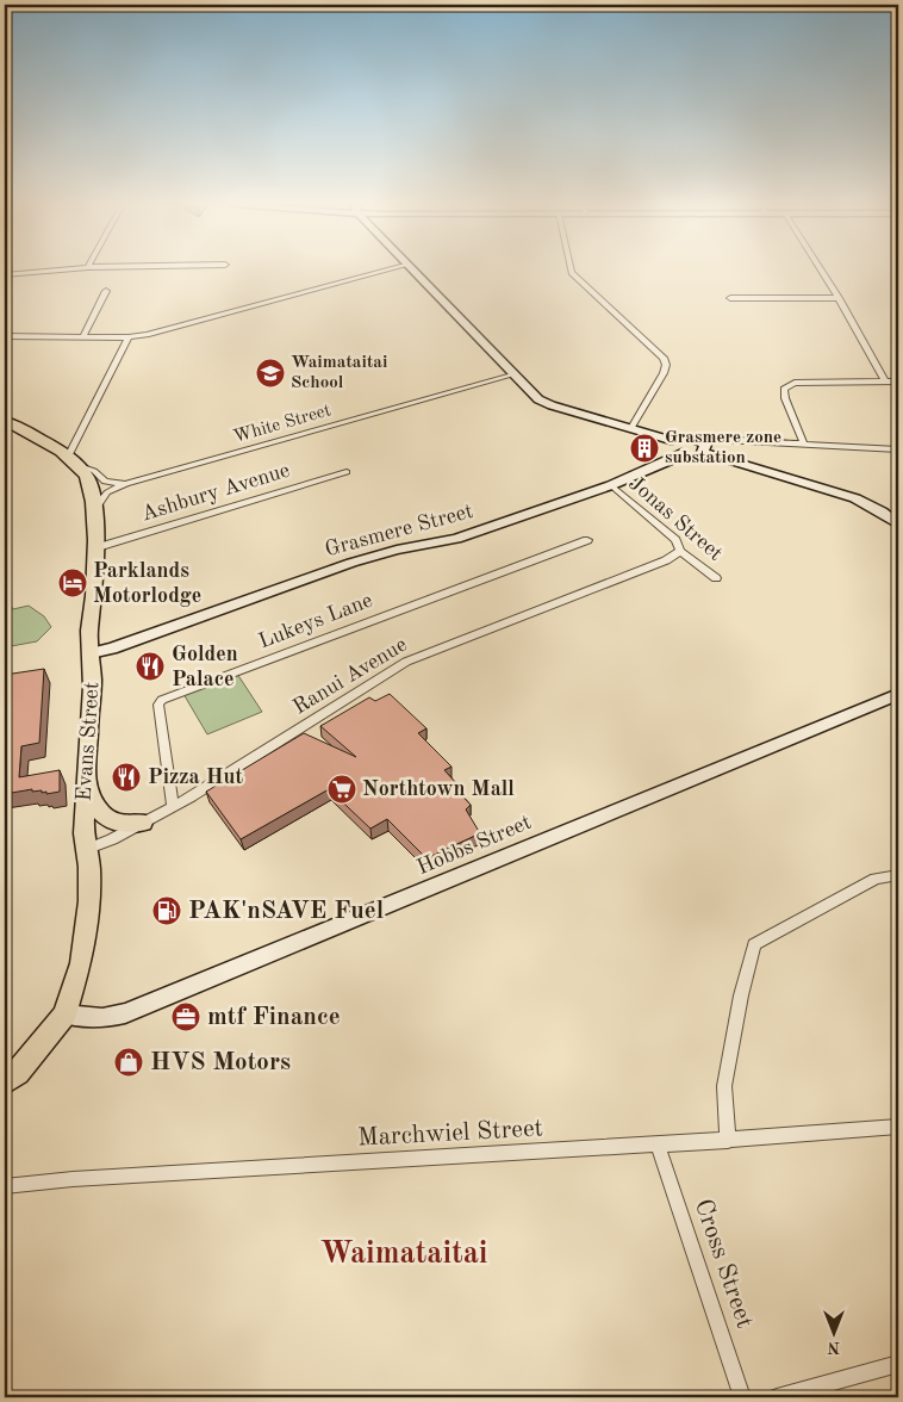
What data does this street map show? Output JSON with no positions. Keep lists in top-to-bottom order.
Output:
{
  "streets": {
    "highway": ["Evans Street"],
    "street": [
      "White Street",
      "Ashbury Avenue",
      "Jonas Street",
      "Grasmere Street",
      "Lukeys Lane",
      "Ranui Avenue",
      "Hobbs Street",
      "Marchwiel Street",
      "Cross Street"
    ]
  },
  "crossings": [
    ["White Street", "Evans Street"],
    ["Ashbury Avenue", "Evans Street"],
    ["Jonas Street", "Grasmere Street"],
    ["Jonas Street", "Ranui Avenue"],
    ["Grasmere Street", "Evans Street"],
    ["Lukeys Lane", "Ranui Avenue"],
    ["Ranui Avenue", "Evans Street"],
    ["Evans Street", "Hobbs Street"],
    ["Marchwiel Street", "Cross Street"]
  ],
  "districts": ["Waimataitai"],
  "places": {
    "school or university": ["Waimataitai School"],
    "building": ["Grasmere zone substation"],
    "hotel": ["Parklands Motorlodge"],
    "restaurant": ["Golden Palace", "Pizza Hut"],
    "supermarket": ["Northtown Mall"],
    "fuel station": ["PAK'nSAVE Fuel"],
    "office": ["mtf Finance"],
    "shop": ["HVS Motors"]
  },
  "north": "bottom"
}
